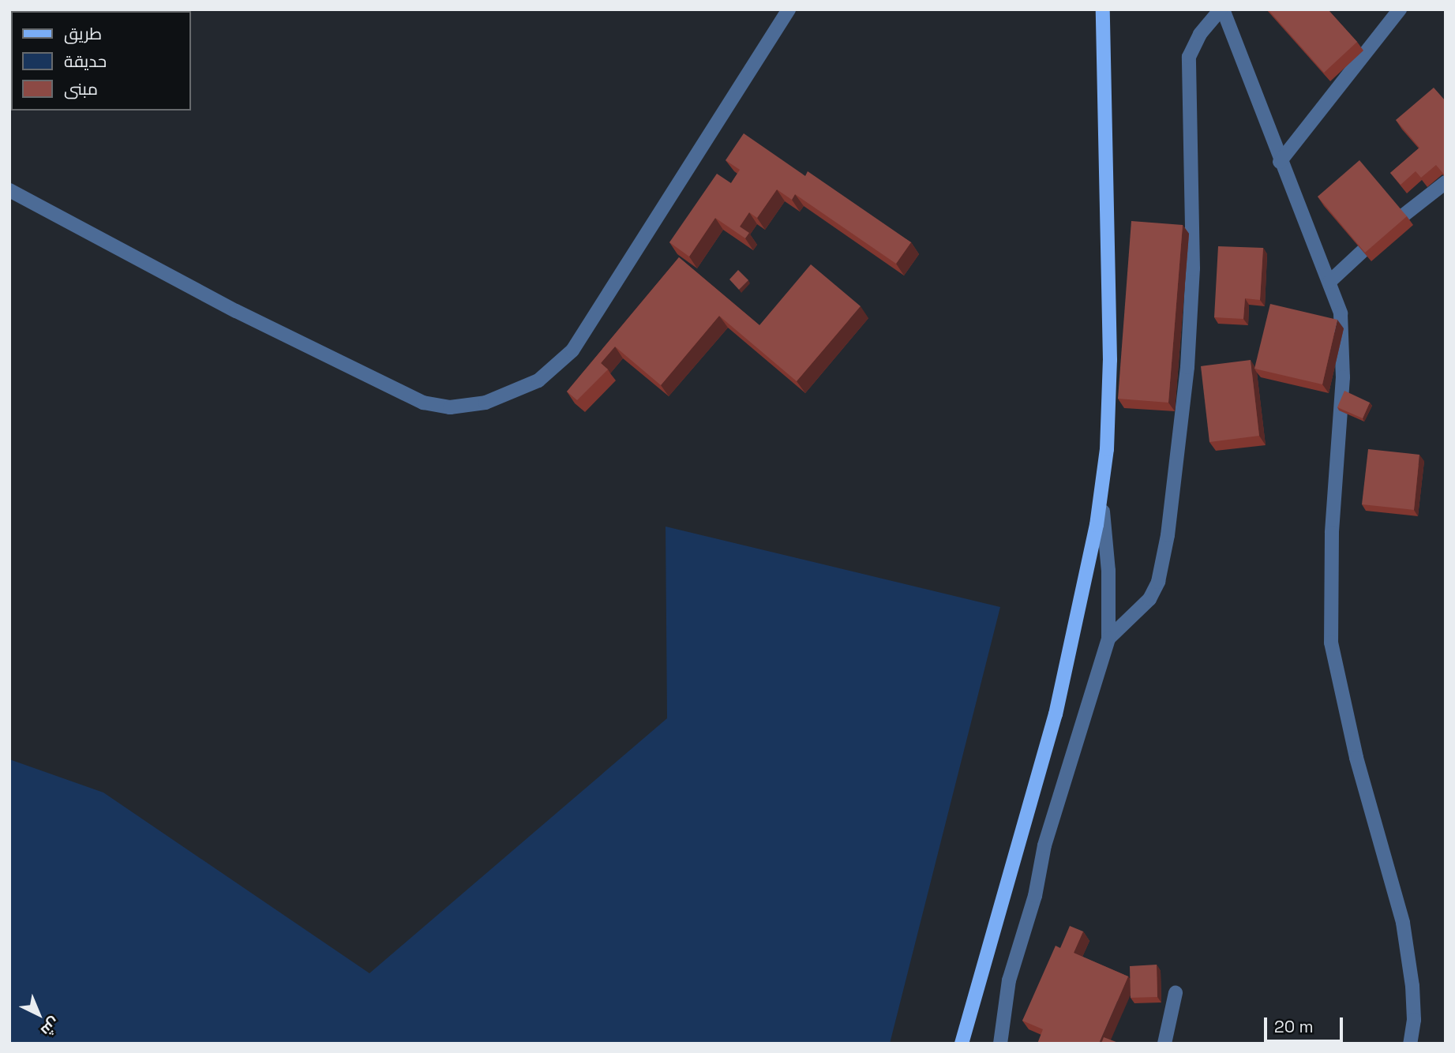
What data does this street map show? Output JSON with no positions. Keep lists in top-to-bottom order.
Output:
{
  "legend": ["طريق", "حديقة", "مبنى"],
  "scale_bar": "20 m",
  "north": "bottom right"
}
